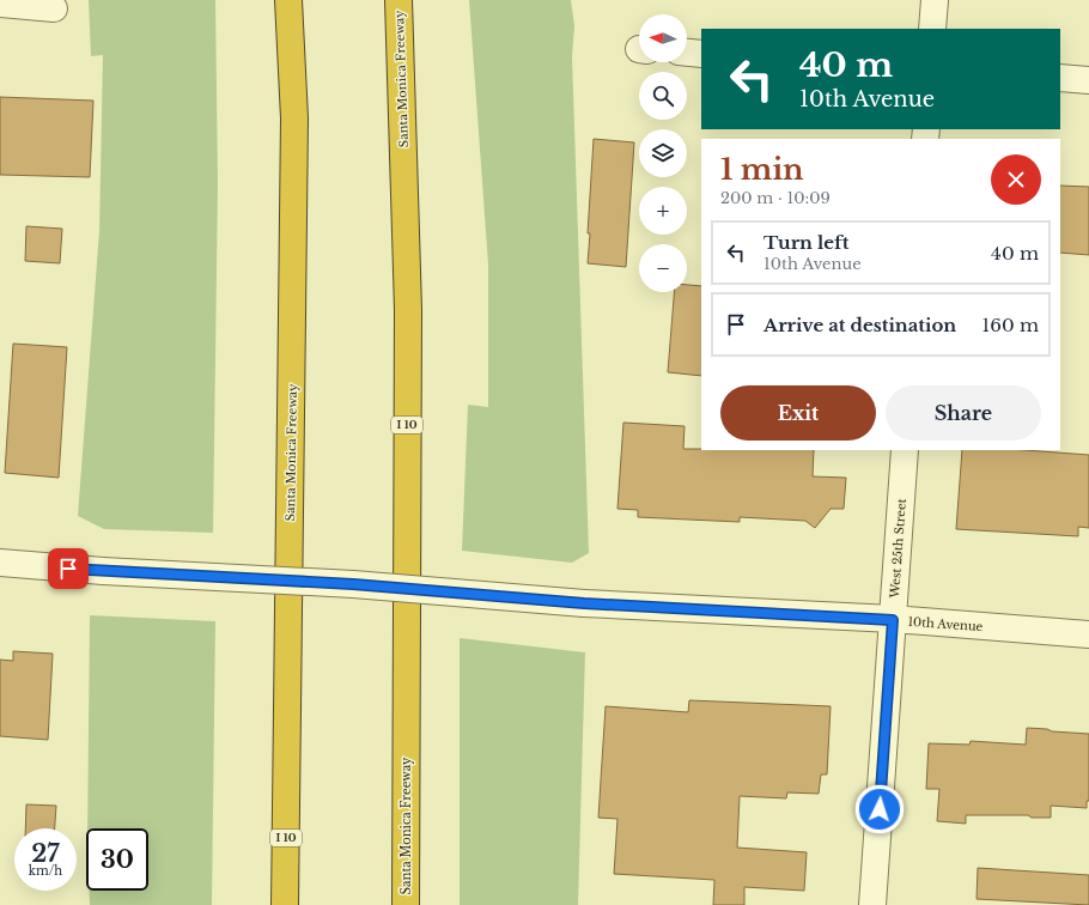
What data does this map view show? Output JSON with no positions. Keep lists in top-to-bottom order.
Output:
{
  "streets": {
    "highway": ["Santa Monica Freeway", "I 10"],
    "street": ["West 25th Street", "10th Avenue"]
  },
  "crossings": [
    ["West 25th Street", "10th Avenue"]
  ],
  "north": "left",
  "page": {
    "map_buttons": ["+", "−"],
    "turn": ["40 m", "10th Avenue"],
    "heading": ["1 min", "200 m · 10:09"],
    "list": [
      {
        "name": "Turn left",
        "note": "10th Avenue",
        "value": "40 m"
      },
      {
        "name": "Arrive at destination",
        "value": "160 m"
      }
    ],
    "buttons": ["Exit", "Share"],
    "speed": "27 km/h",
    "limit": "30"
  }
}
